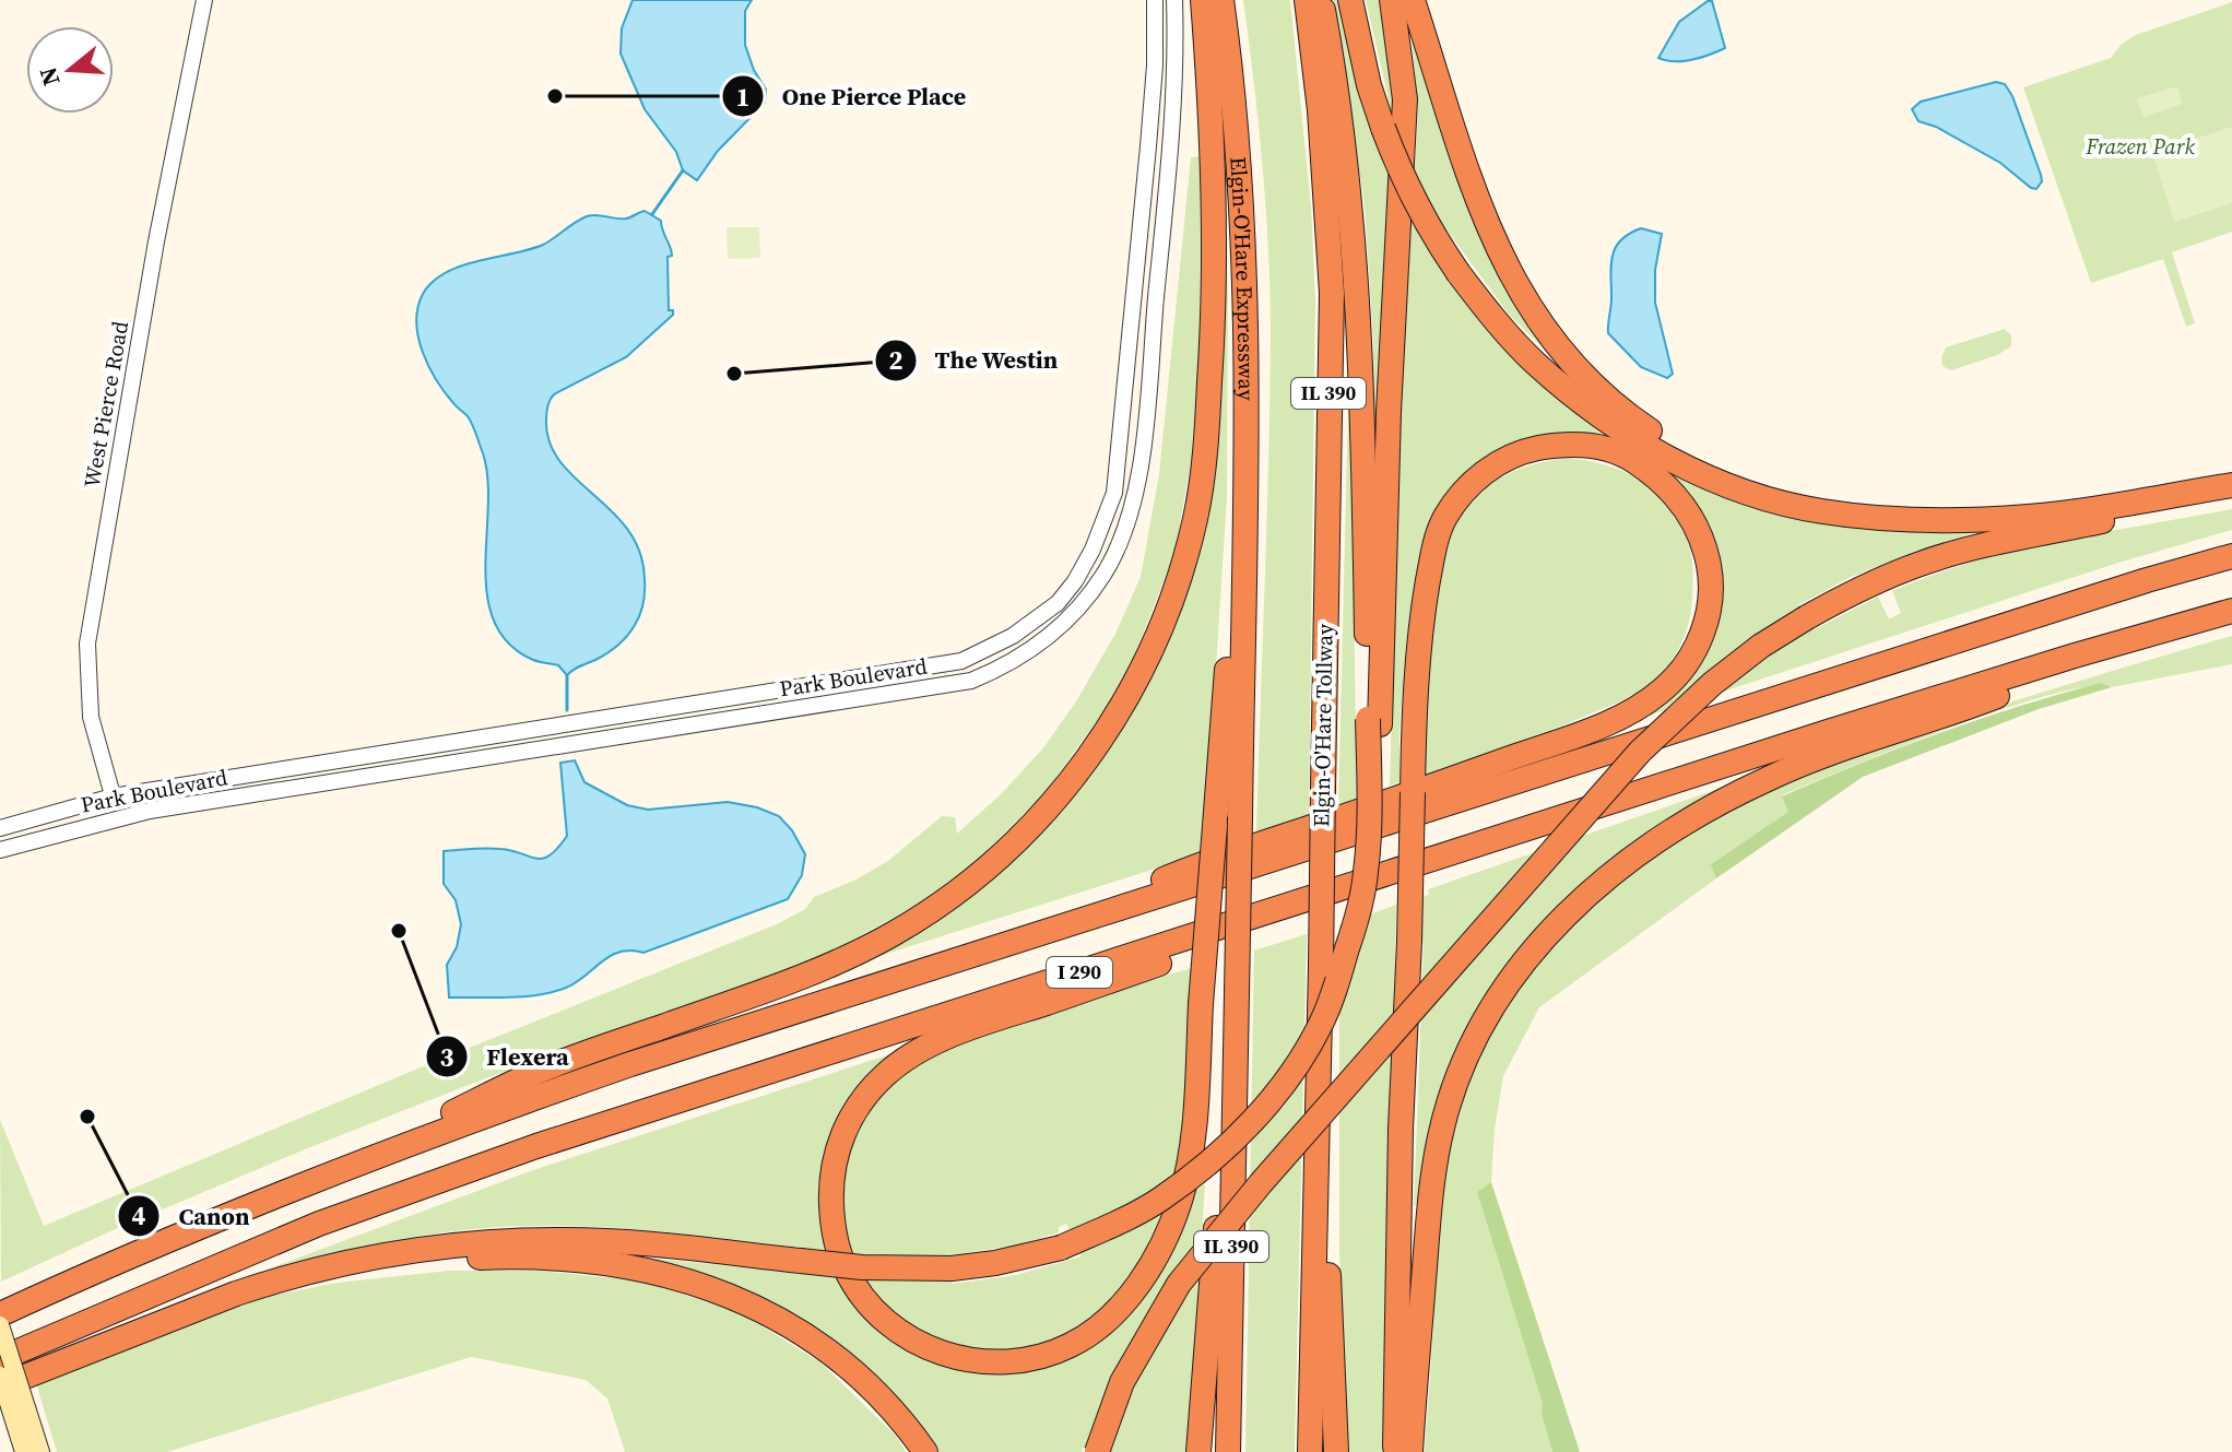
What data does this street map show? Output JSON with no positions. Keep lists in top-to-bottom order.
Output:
{
  "streets": {
    "highway": [
      "Elgin-O'Hare Expressway",
      "IL 390",
      "Elgin-O'Hare Tollway",
      "I 290"
    ],
    "street": ["West Pierce Road", "Park Boulevard"]
  },
  "crossings": [
    ["Elgin-O'Hare Expressway", "IL 390"],
    ["West Pierce Road", "Park Boulevard"]
  ],
  "parks": ["Frazen Park"],
  "places": [
    "One Pierce Place",
    "The Westin",
    "Flexera",
    "Canon"
  ],
  "north": "left"
}
